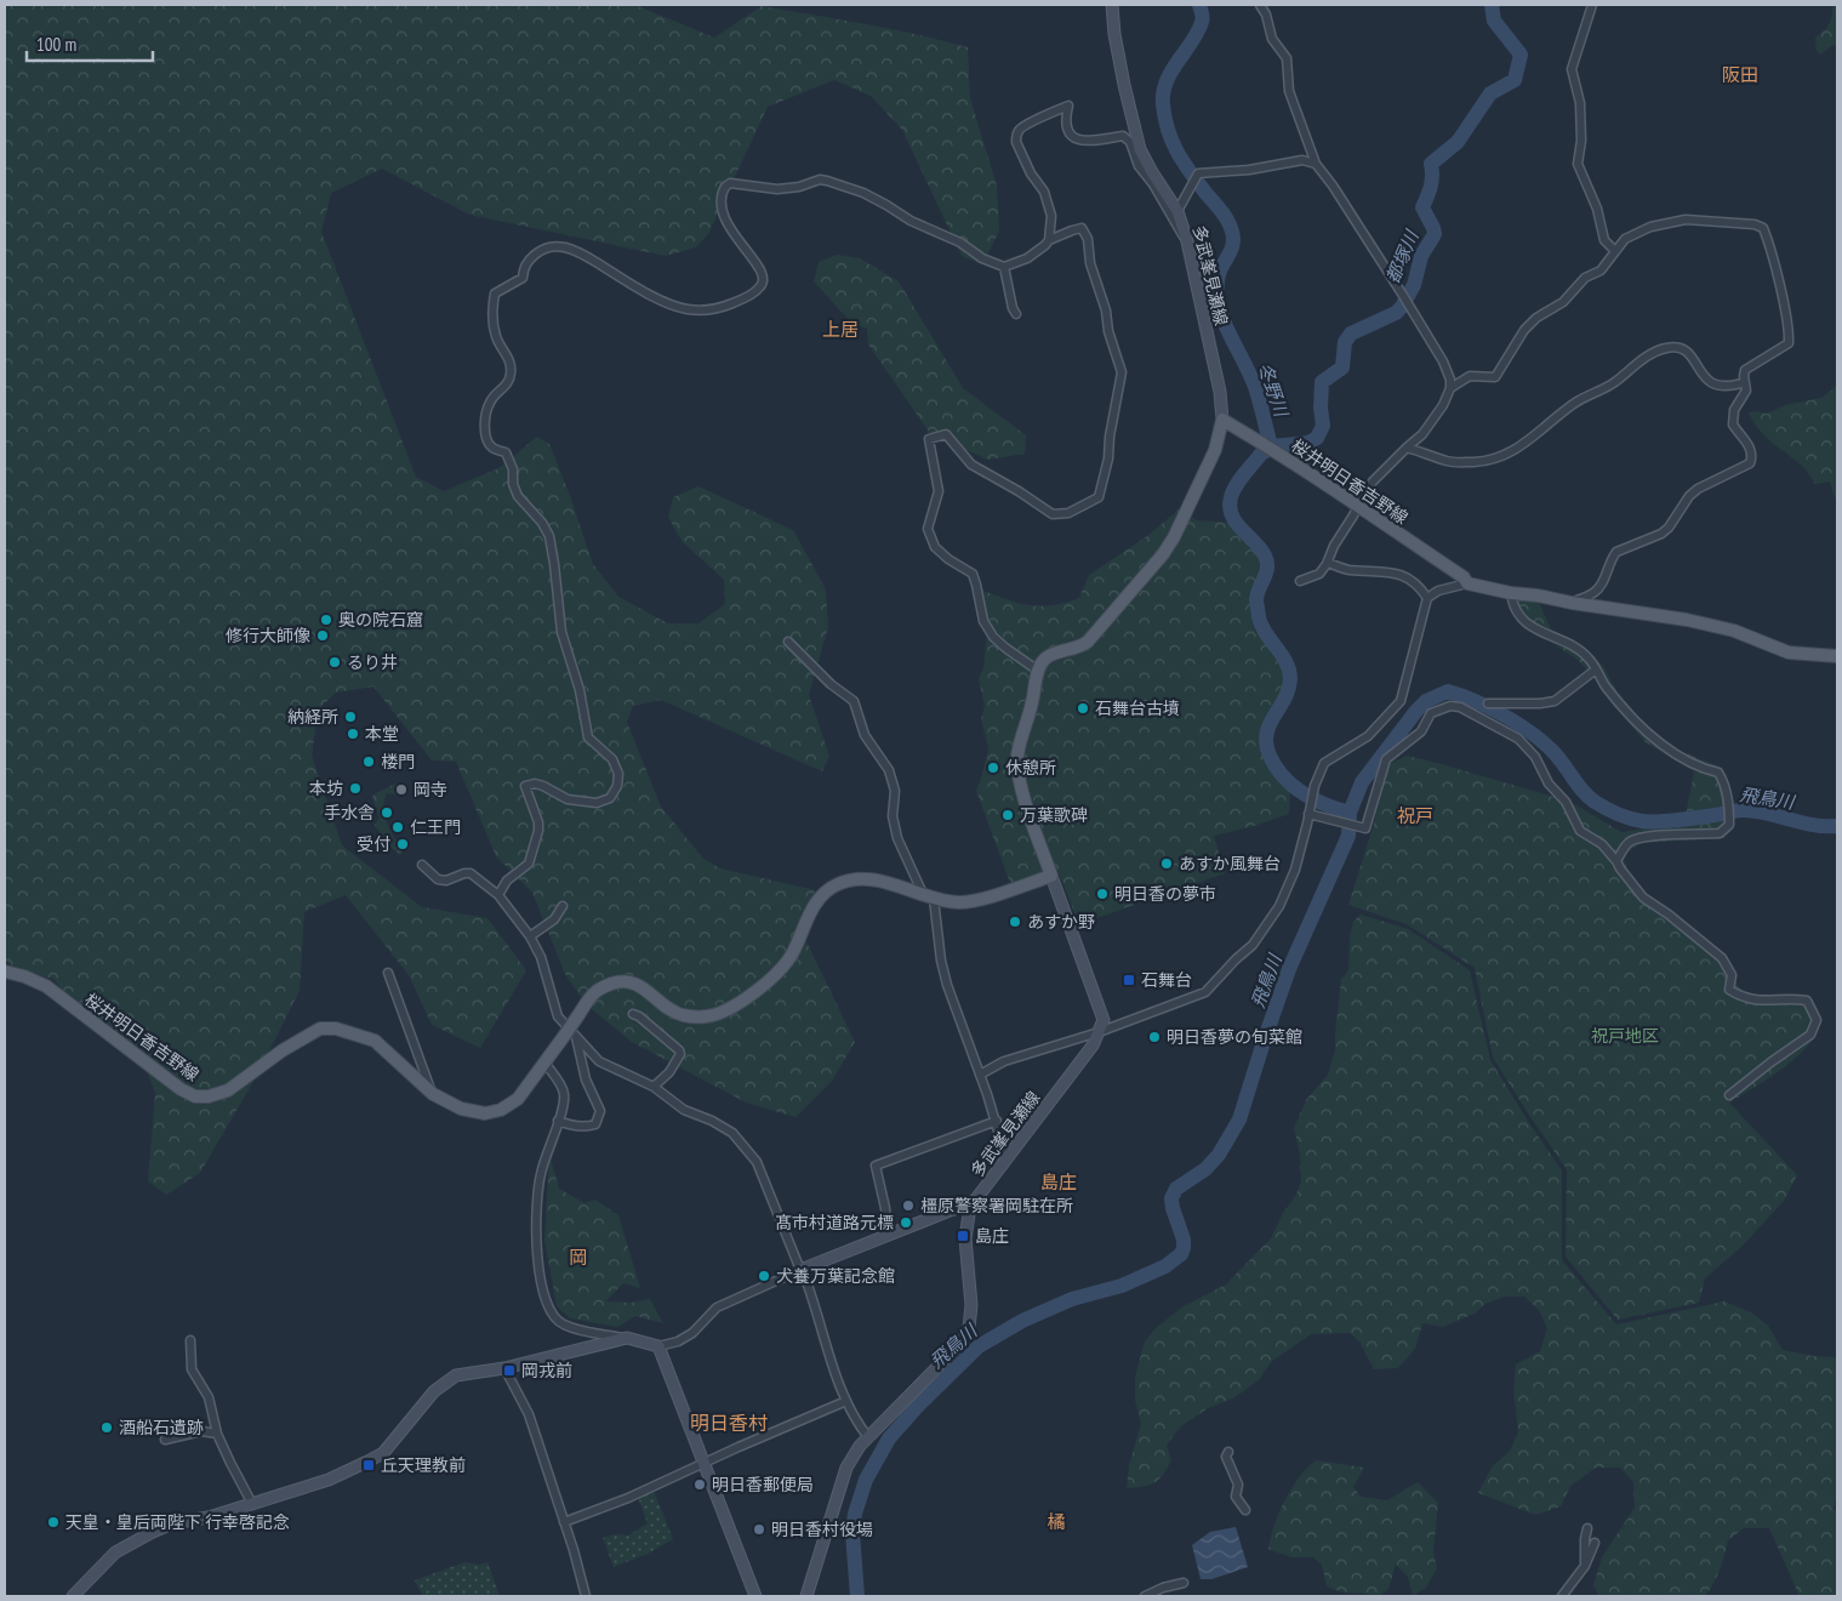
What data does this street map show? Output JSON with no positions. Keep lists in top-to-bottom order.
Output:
{
  "streets": {
    "main road": ["多武峯見瀬線", "桜井明日香吉野線"]
  },
  "crossings": [
    ["多武峯見瀬線", "桜井明日香吉野線"]
  ],
  "districts": [
    "阪田",
    "上居",
    "祝戸",
    "島庄",
    "岡",
    "明日香村",
    "橘"
  ],
  "water": ["都塚川", "冬野川", "飛鳥川"],
  "parks": ["祝戸地区"],
  "places": {
    "other": [
      "奥の院石窟",
      "修行大師像",
      "るり井",
      "石舞台古墳",
      "納経所",
      "本堂",
      "楼門",
      "休憩所",
      "本坊",
      "岡寺",
      "手水舎",
      "万葉歌碑",
      "仁王門",
      "受付",
      "あすか風舞台",
      "明日香の夢市",
      "あすか野",
      "明日香夢の旬菜館",
      "橿原警察署岡駐在所",
      "髙市村道路元標",
      "犬養万葉記念館",
      "酒船石遺跡",
      "明日香郵便局",
      "天皇・皇后両陛下 行幸啓記念",
      "明日香村役場"
    ],
    "transit": [
      "石舞台",
      "島庄",
      "岡戎前",
      "丘天理教前"
    ]
  },
  "scale_bar": "100 m"
}
